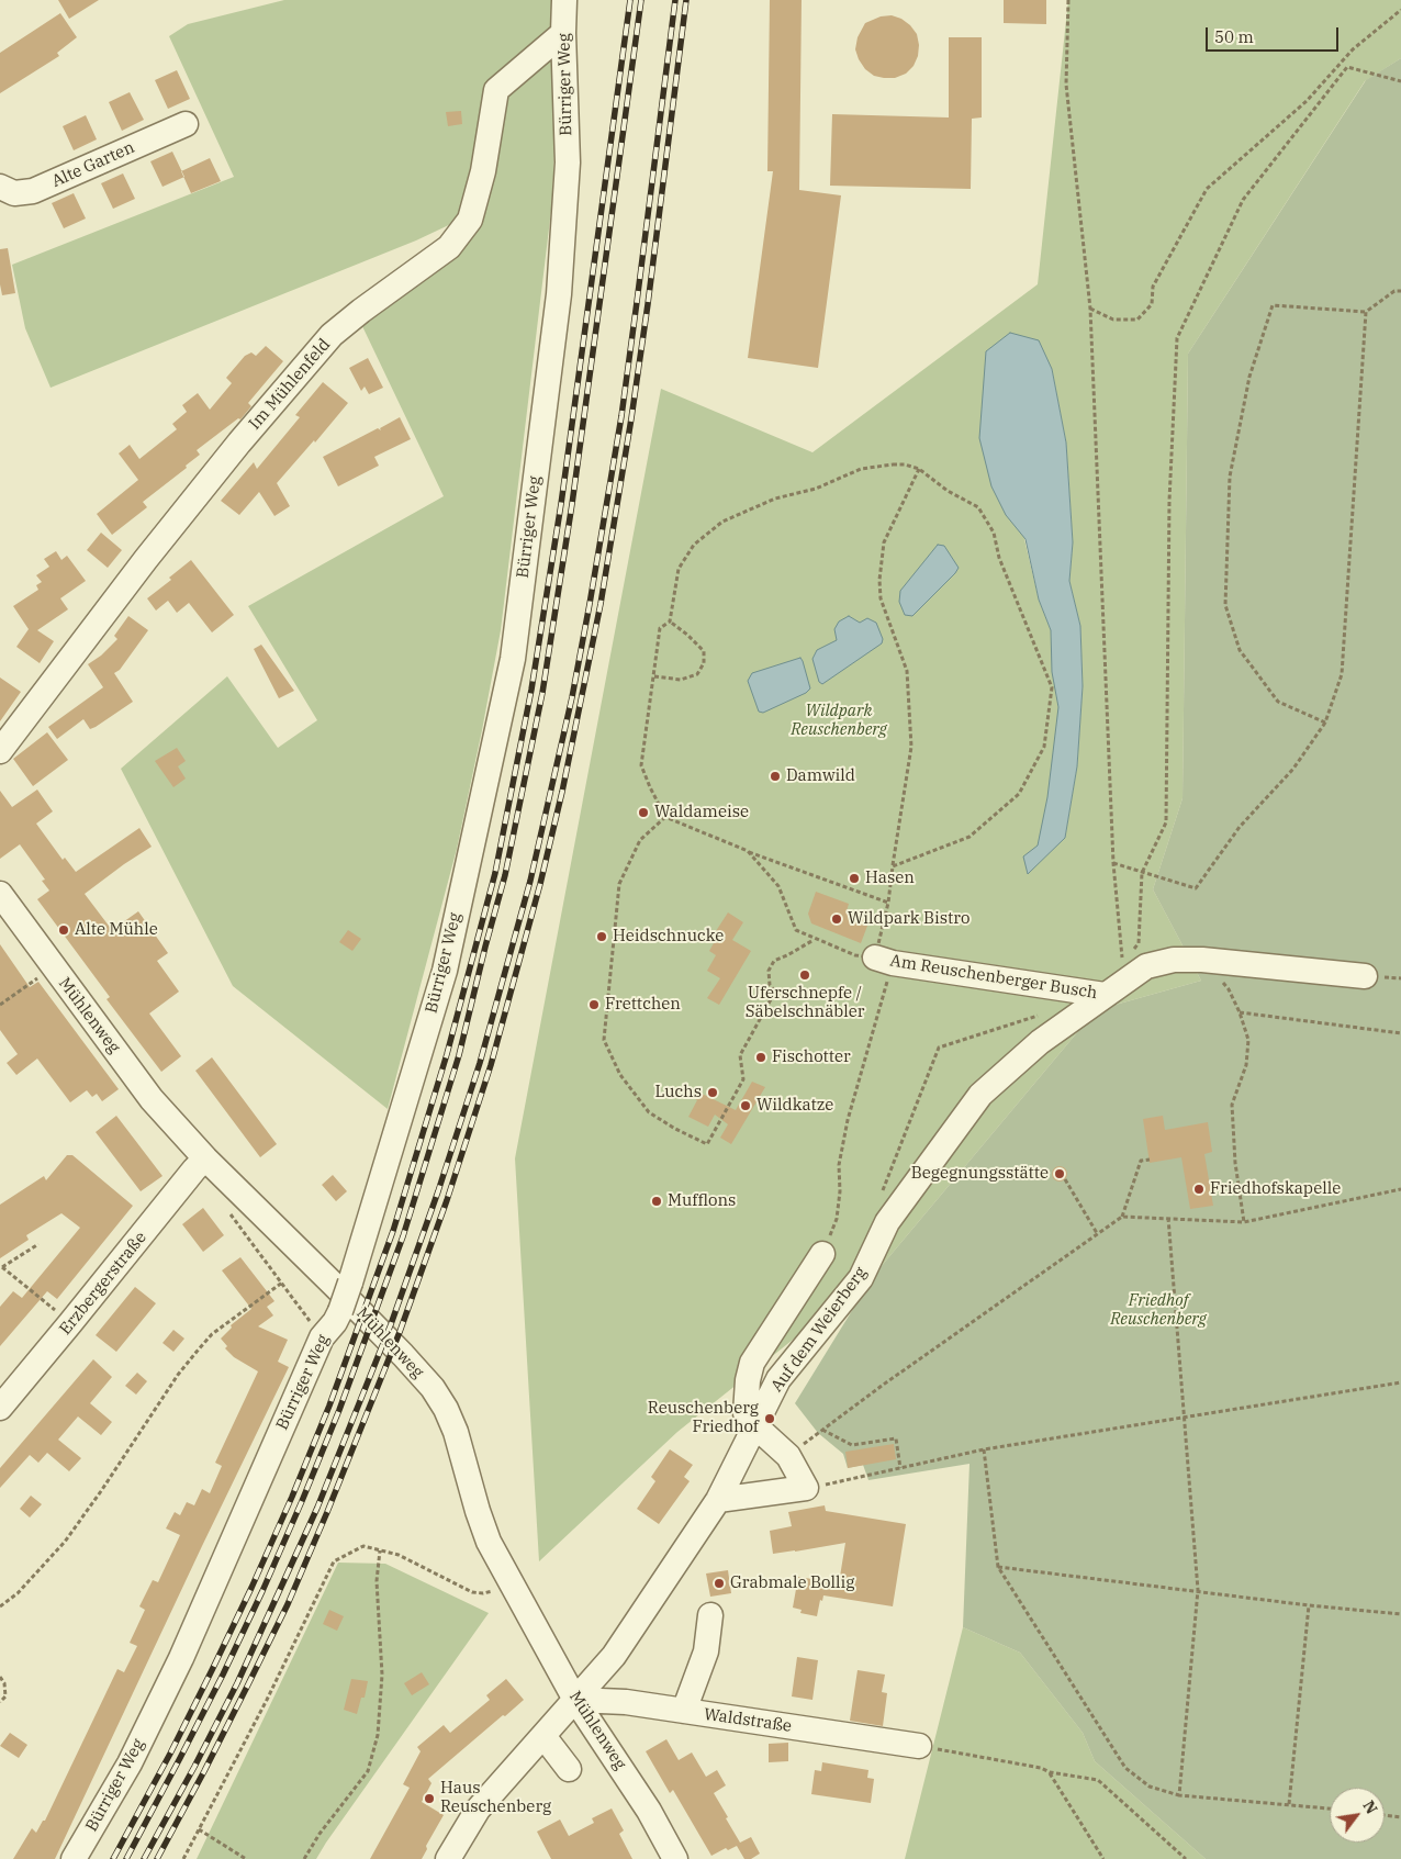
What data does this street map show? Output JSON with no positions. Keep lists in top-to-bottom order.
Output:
{
  "streets": {
    "street": [
      "Bürriger Weg",
      "Alte Garten",
      "Im Mühlenfeld",
      "Am Reuschenberger Busch",
      "Mühlenweg",
      "Erzbergerstraße",
      "Auf dem Weierberg",
      "Waldstraße"
    ]
  },
  "crossings": [
    ["Bürriger Weg", "Im Mühlenfeld"],
    ["Am Reuschenberger Busch", "Auf dem Weierberg"],
    ["Mühlenweg", "Erzbergerstraße"],
    ["Mühlenweg", "Auf dem Weierberg"],
    ["Mühlenweg", "Waldstraße"],
    ["Auf dem Weierberg", "Waldstraße"]
  ],
  "parks": ["Wildpark Reuschenberg", "Friedhof Reuschenberg"],
  "places": [
    "Damwild",
    "Waldameise",
    "Hasen",
    "Wildpark Bistro",
    "Alte Mühle",
    "Heidschnucke",
    "Uferschnepfe / Säbelschnäbler",
    "Frettchen",
    "Fischotter",
    "Luchs",
    "Wildkatze",
    "Begegnungsstätte",
    "Friedhofskapelle",
    "Mufflons",
    "Reuschenberg Friedhof",
    "Grabmale Bollig",
    "Haus Reuschenberg"
  ],
  "scale_bar": "50 m",
  "north": "top right"
}
